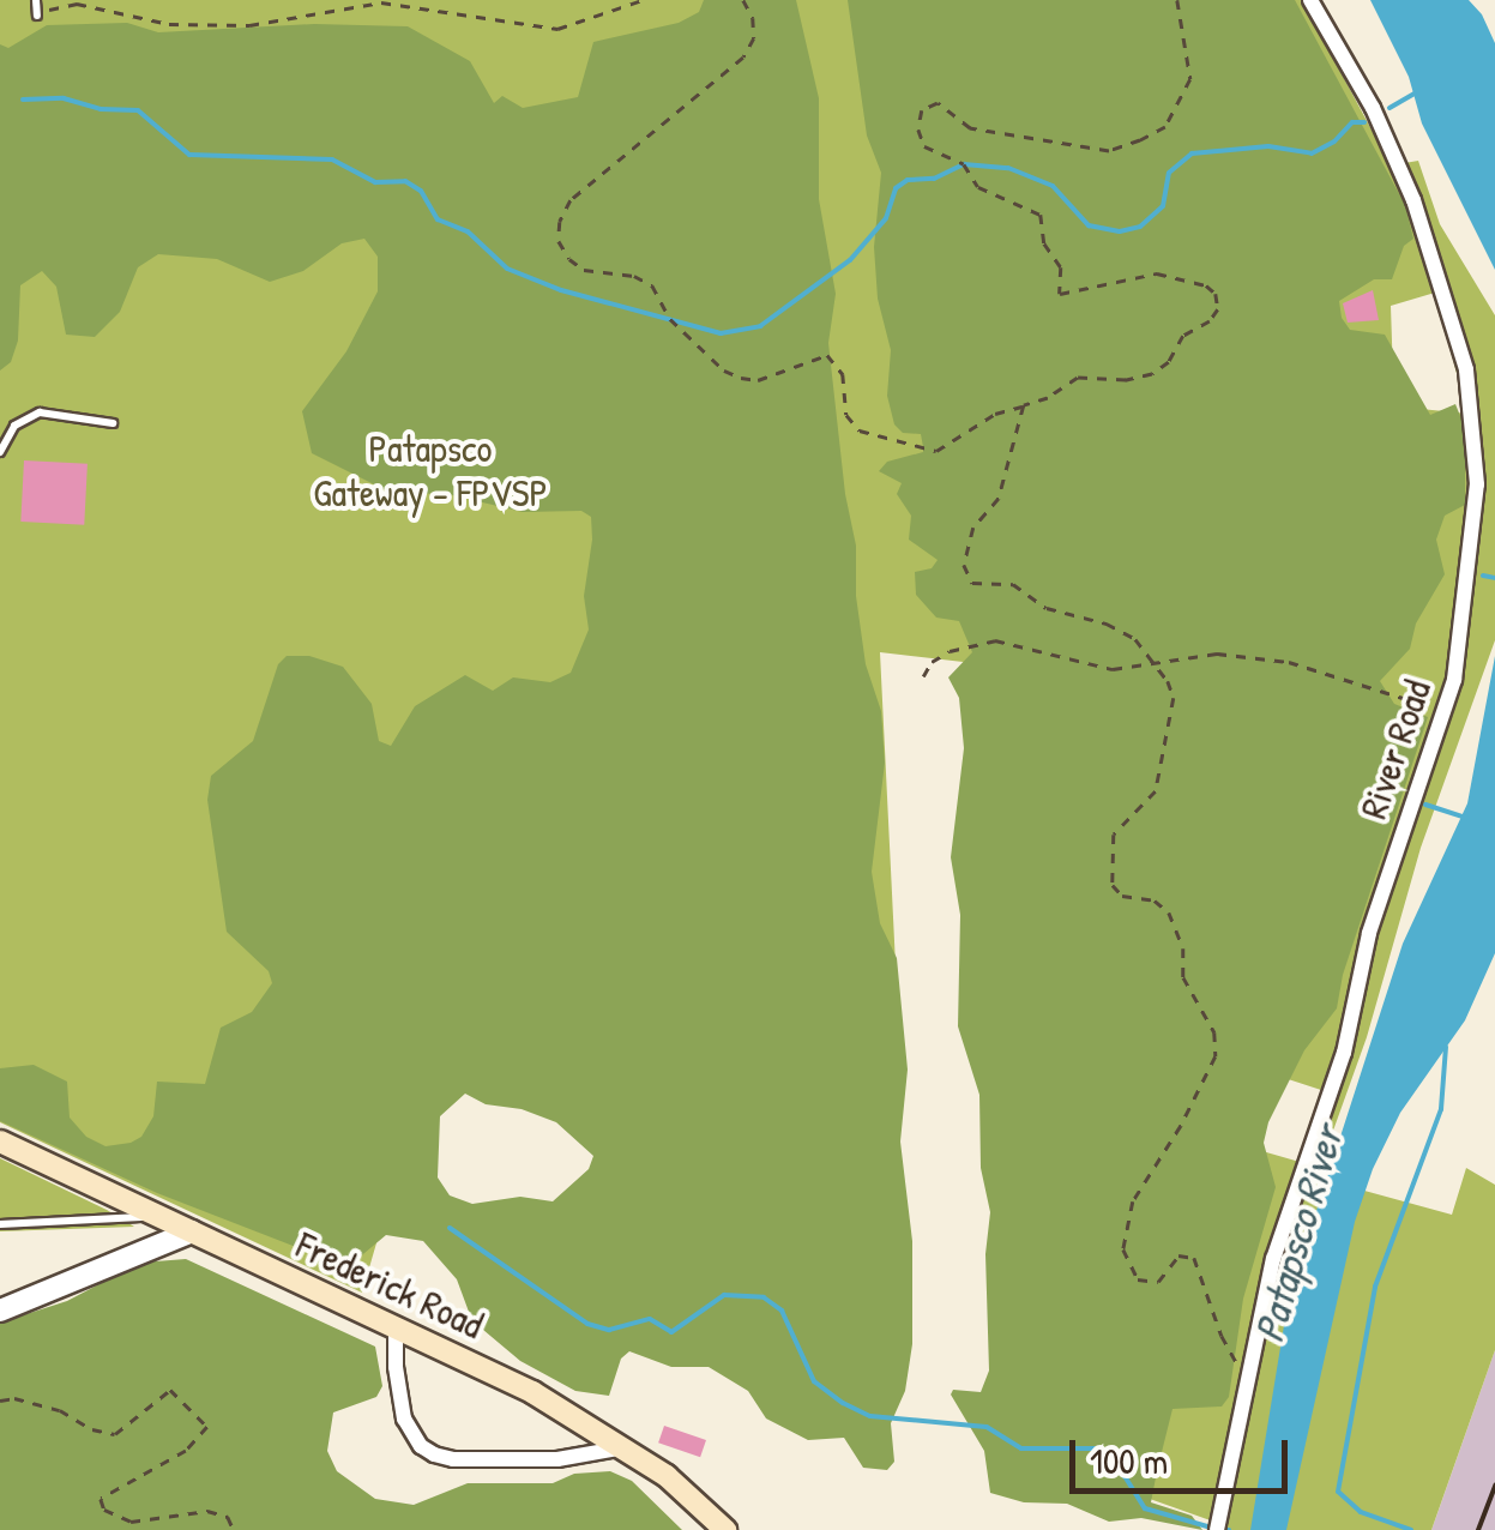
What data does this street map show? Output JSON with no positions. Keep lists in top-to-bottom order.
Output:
{
  "streets": {
    "main road": ["Frederick Road"],
    "street": ["River Road"]
  },
  "water": ["Patapsco River"],
  "parks": ["Patapsco Gateway - FPVSP"],
  "scale_bar": "100 m"
}
